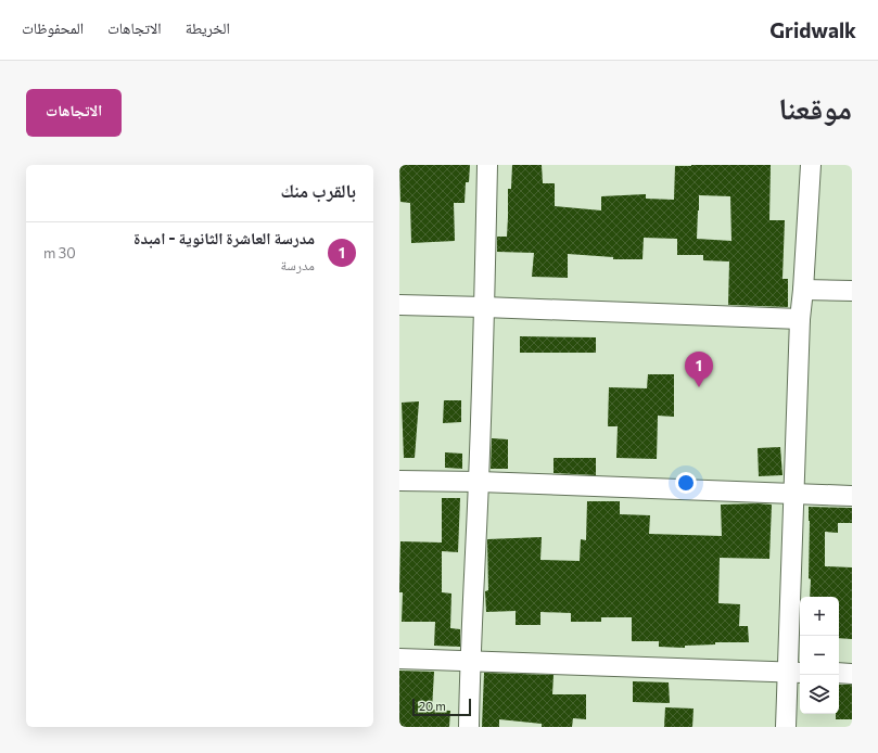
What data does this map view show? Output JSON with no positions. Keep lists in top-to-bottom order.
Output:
{
  "scale_bar": "20 m",
  "page": {
    "header": "Gridwalk",
    "nav": ["الخريطة", "الاتجاهات", "المحفوظات"],
    "title": "موقعنا",
    "buttons": "الاتجاهات",
    "heading": "بالقرب منك",
    "list": [
      {
        "mark": "1",
        "name": "مدرسة العاشرة الثانوية - امبدة",
        "note": "مدرسة",
        "value": "30 m"
      }
    ],
    "pins": "1",
    "map_buttons": ["+", "−"],
    "scale": "20 m"
  }
}
